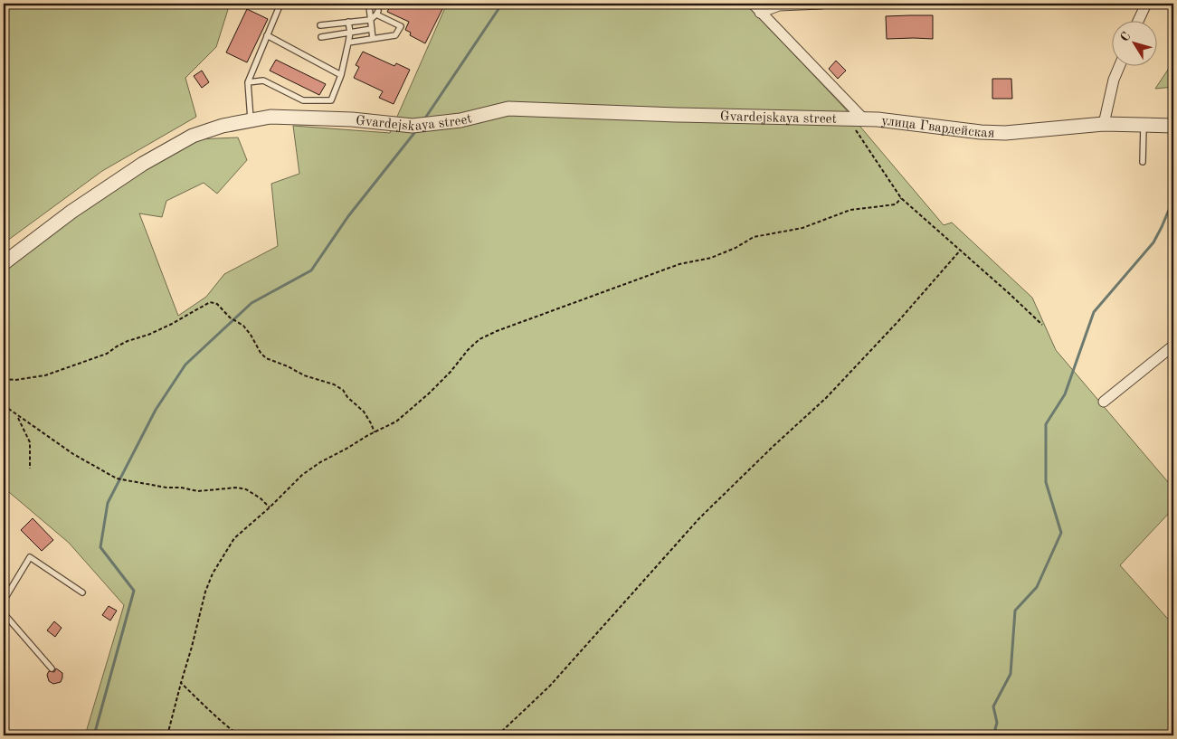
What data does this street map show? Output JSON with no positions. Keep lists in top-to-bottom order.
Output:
{
  "streets": {
    "street": ["Gvardejskaya street", "улица Гвардейская"]
  },
  "crossings": [
    ["Gvardejskaya street", "улица Гвардейская"]
  ],
  "north": "top left"
}
